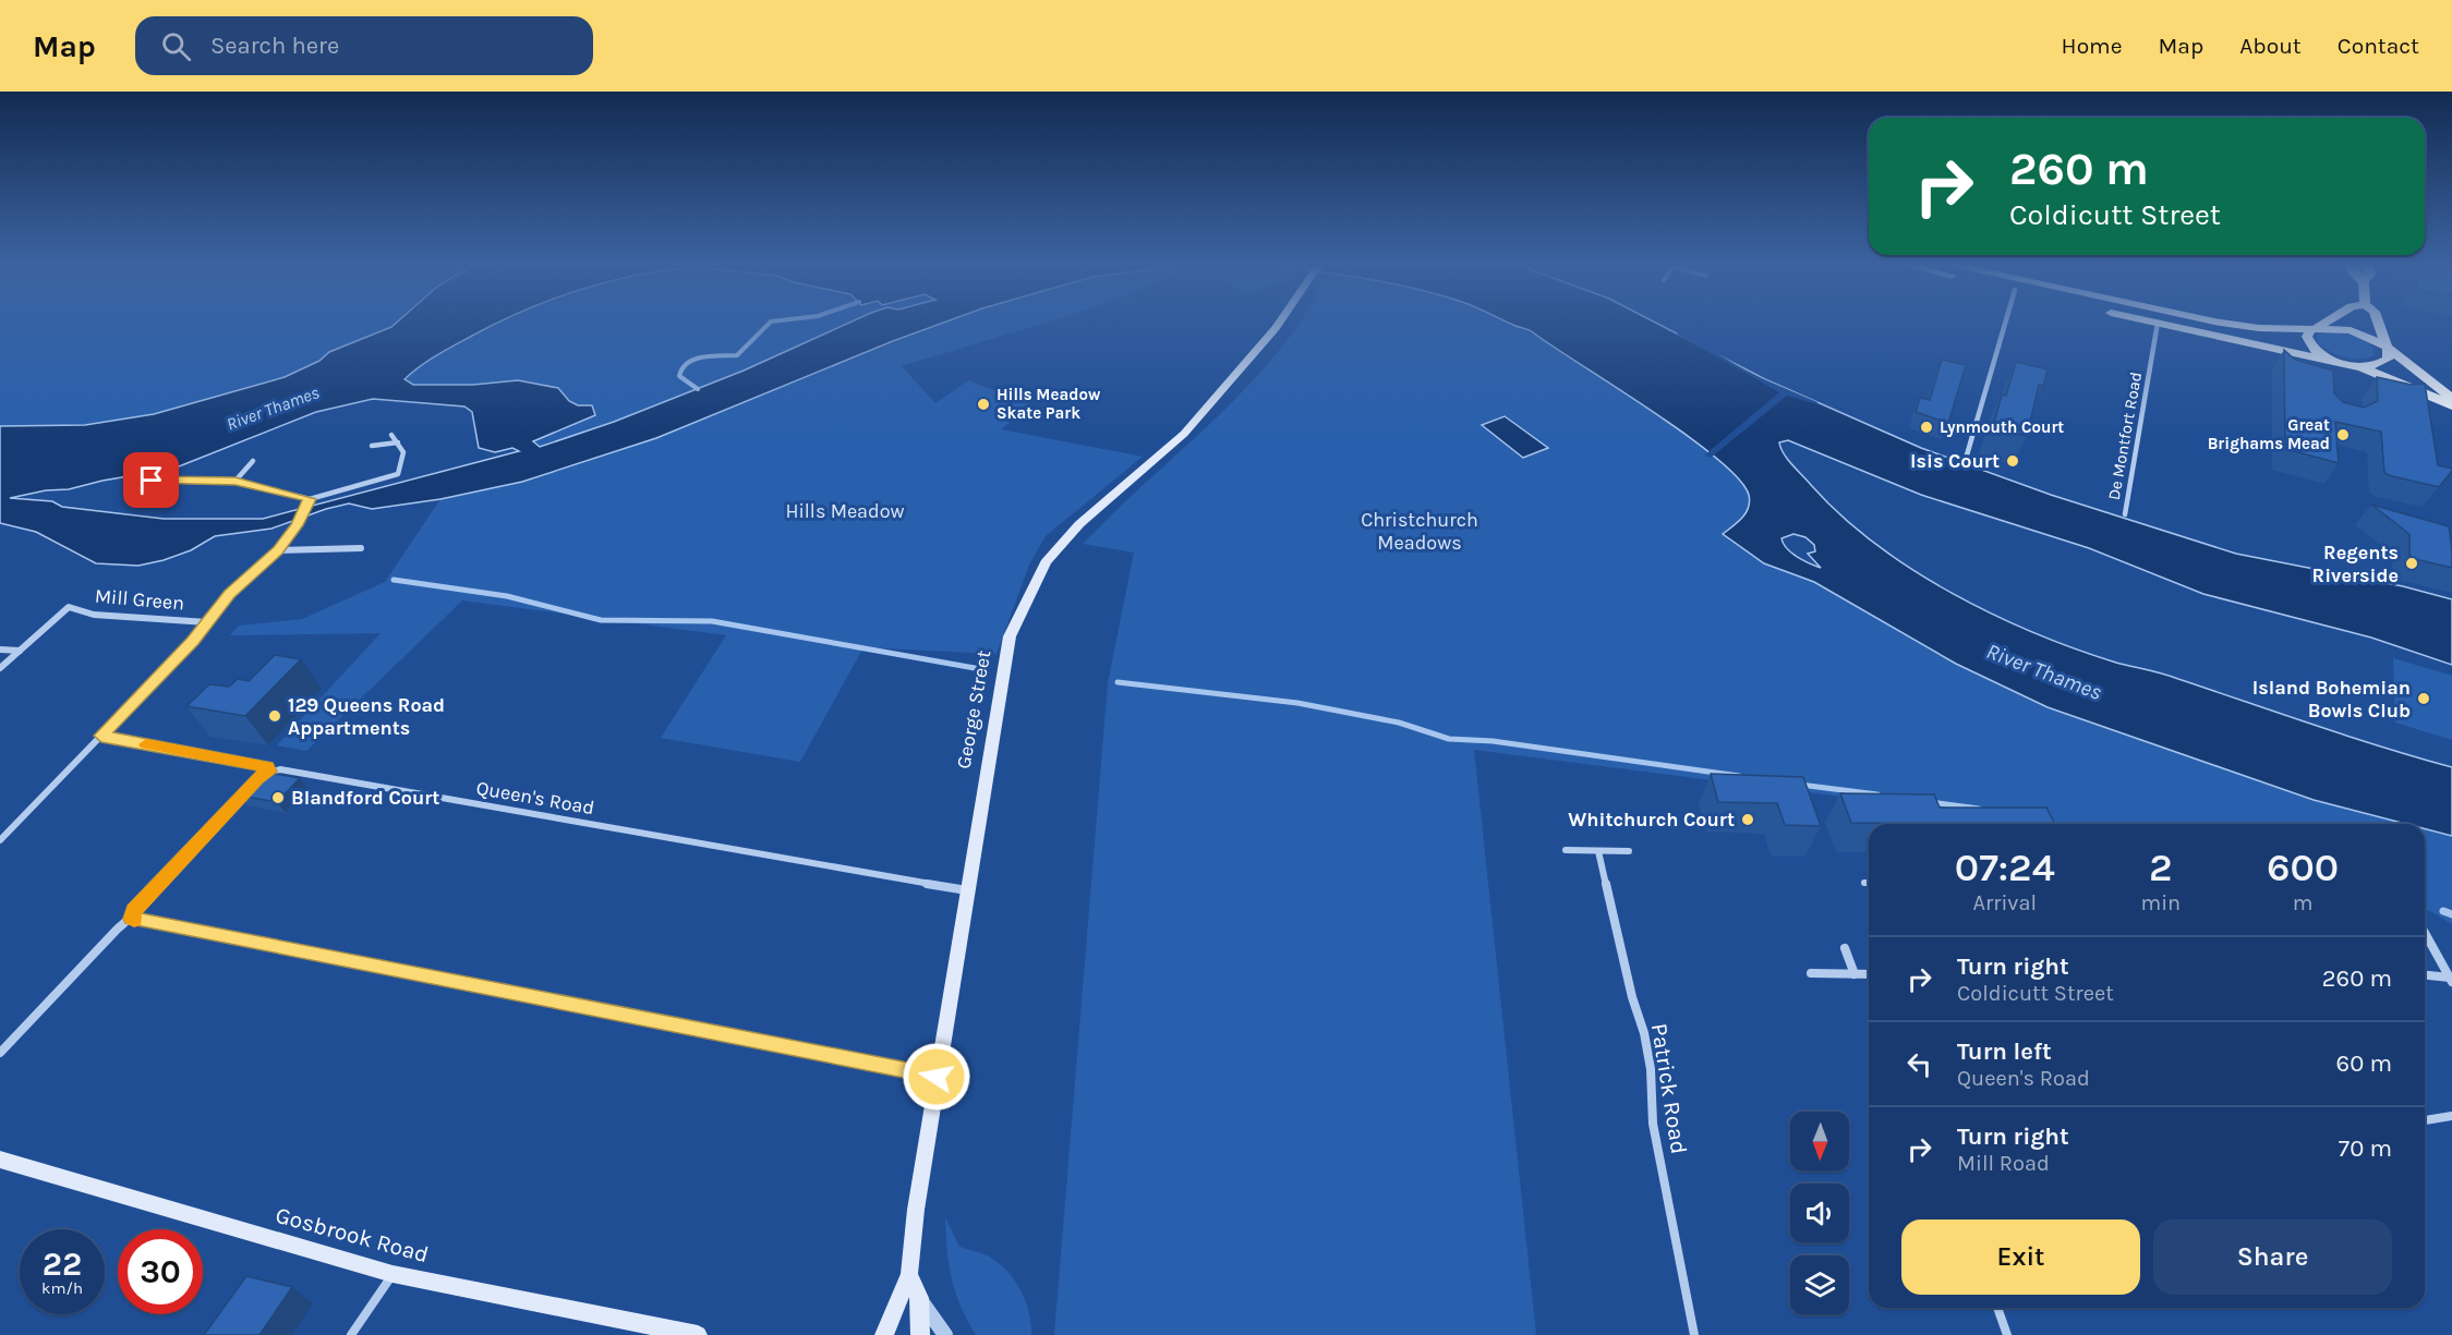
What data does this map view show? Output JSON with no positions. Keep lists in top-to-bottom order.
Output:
{
  "streets": {
    "main road": ["George Street", "Gosbrook Road"],
    "street": [
      "De Montfort Road",
      "Mill Green",
      "Queen's Road",
      "Patrick Road"
    ]
  },
  "crossings": [
    ["George Street", "Queen's Road"]
  ],
  "water": ["River Thames"],
  "parks": ["Hills Meadow", "Christchurch Meadows"],
  "places": [
    "Hills Meadow Skate Park",
    "Lynmouth Court",
    "Great Brighams Mead",
    "Isis Court",
    "Regents Riverside",
    "Island Bohemian Bowls Club",
    "129 Queens Road Appartments",
    "Blandford Court",
    "Whitchurch Court"
  ],
  "north": "bottom",
  "page": {
    "header": "Map",
    "search": "Search here",
    "nav": [
      "Home",
      "Map",
      "About",
      "Contact"
    ],
    "turn": ["260 m", "Coldicutt Street"],
    "eta": [
      "07:24",
      "Arrival",
      "2",
      "min",
      "600",
      "m"
    ],
    "list": [
      {
        "name": "Turn right",
        "note": "Coldicutt Street",
        "value": "260 m"
      },
      {
        "name": "Turn left",
        "note": "Queen's Road",
        "value": "60 m"
      },
      {
        "name": "Turn right",
        "note": "Mill Road",
        "value": "70 m"
      }
    ],
    "buttons": ["Exit", "Share"],
    "speed": "22 km/h",
    "limit": "30"
  }
}
